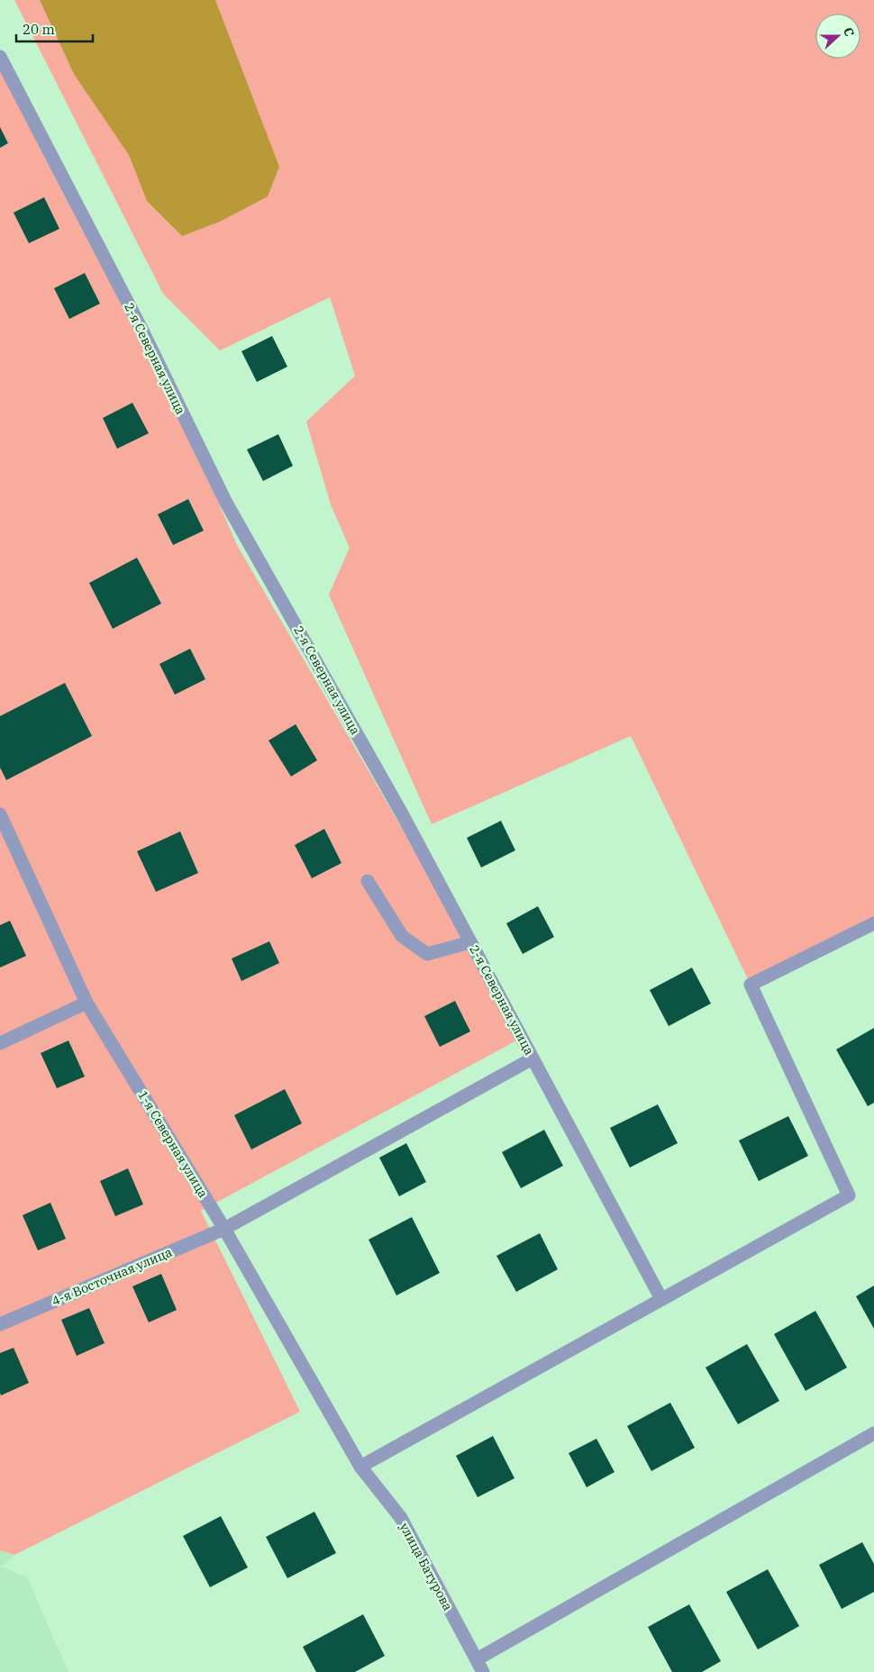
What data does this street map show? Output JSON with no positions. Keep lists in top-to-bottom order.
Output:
{
  "streets": {
    "street": [
      "2-я Северная улица",
      "1-я Северная улица",
      "4-я Восточная улица",
      "улица Батурова"
    ]
  },
  "crossings": [
    ["2-я Северная улица", "4-я Восточная улица"],
    ["1-я Северная улица", "4-я Восточная улица"],
    ["1-я Северная улица", "улица Батурова"]
  ],
  "scale_bar": "20 m",
  "north": "right"
}
